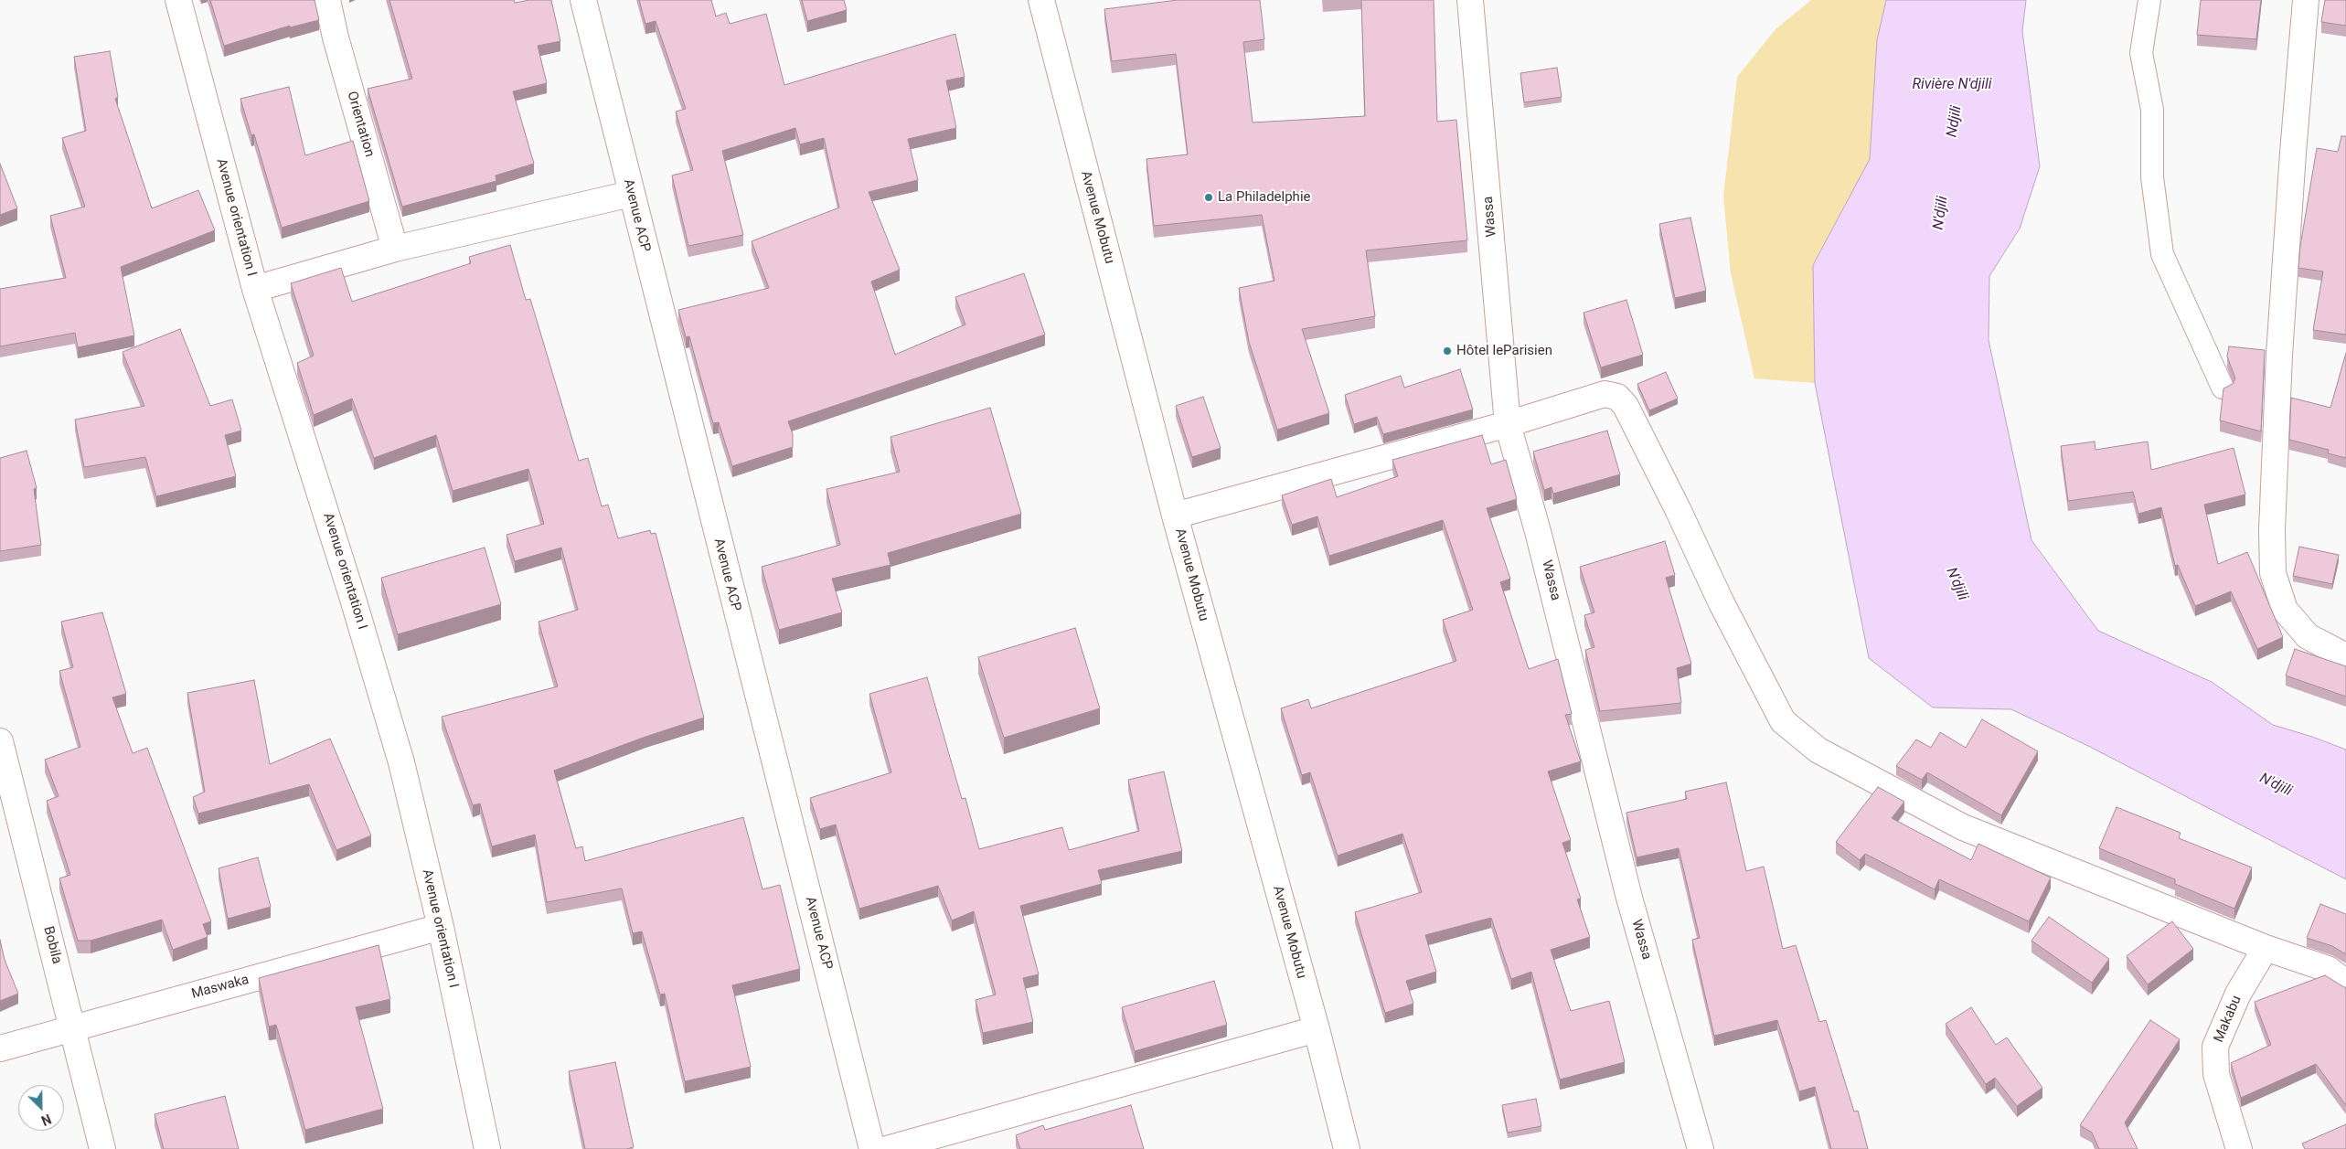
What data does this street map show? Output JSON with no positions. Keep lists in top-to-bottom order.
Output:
{
  "streets": {
    "street": [
      "Orientation",
      "Avenue ACP",
      "Wassa",
      "Avenue orientation I",
      "Avenue Mobutu",
      "Bobila",
      "Maswaka",
      "Makabu"
    ]
  },
  "crossings": [
    ["Avenue orientation I", "Maswaka"],
    ["Bobila", "Maswaka"]
  ],
  "water": ["Rivière N'djili", "Ndjili", "N'djili"],
  "places": ["La Philadelphie", "Hôtel leParisien"],
  "north": "bottom right"
}
